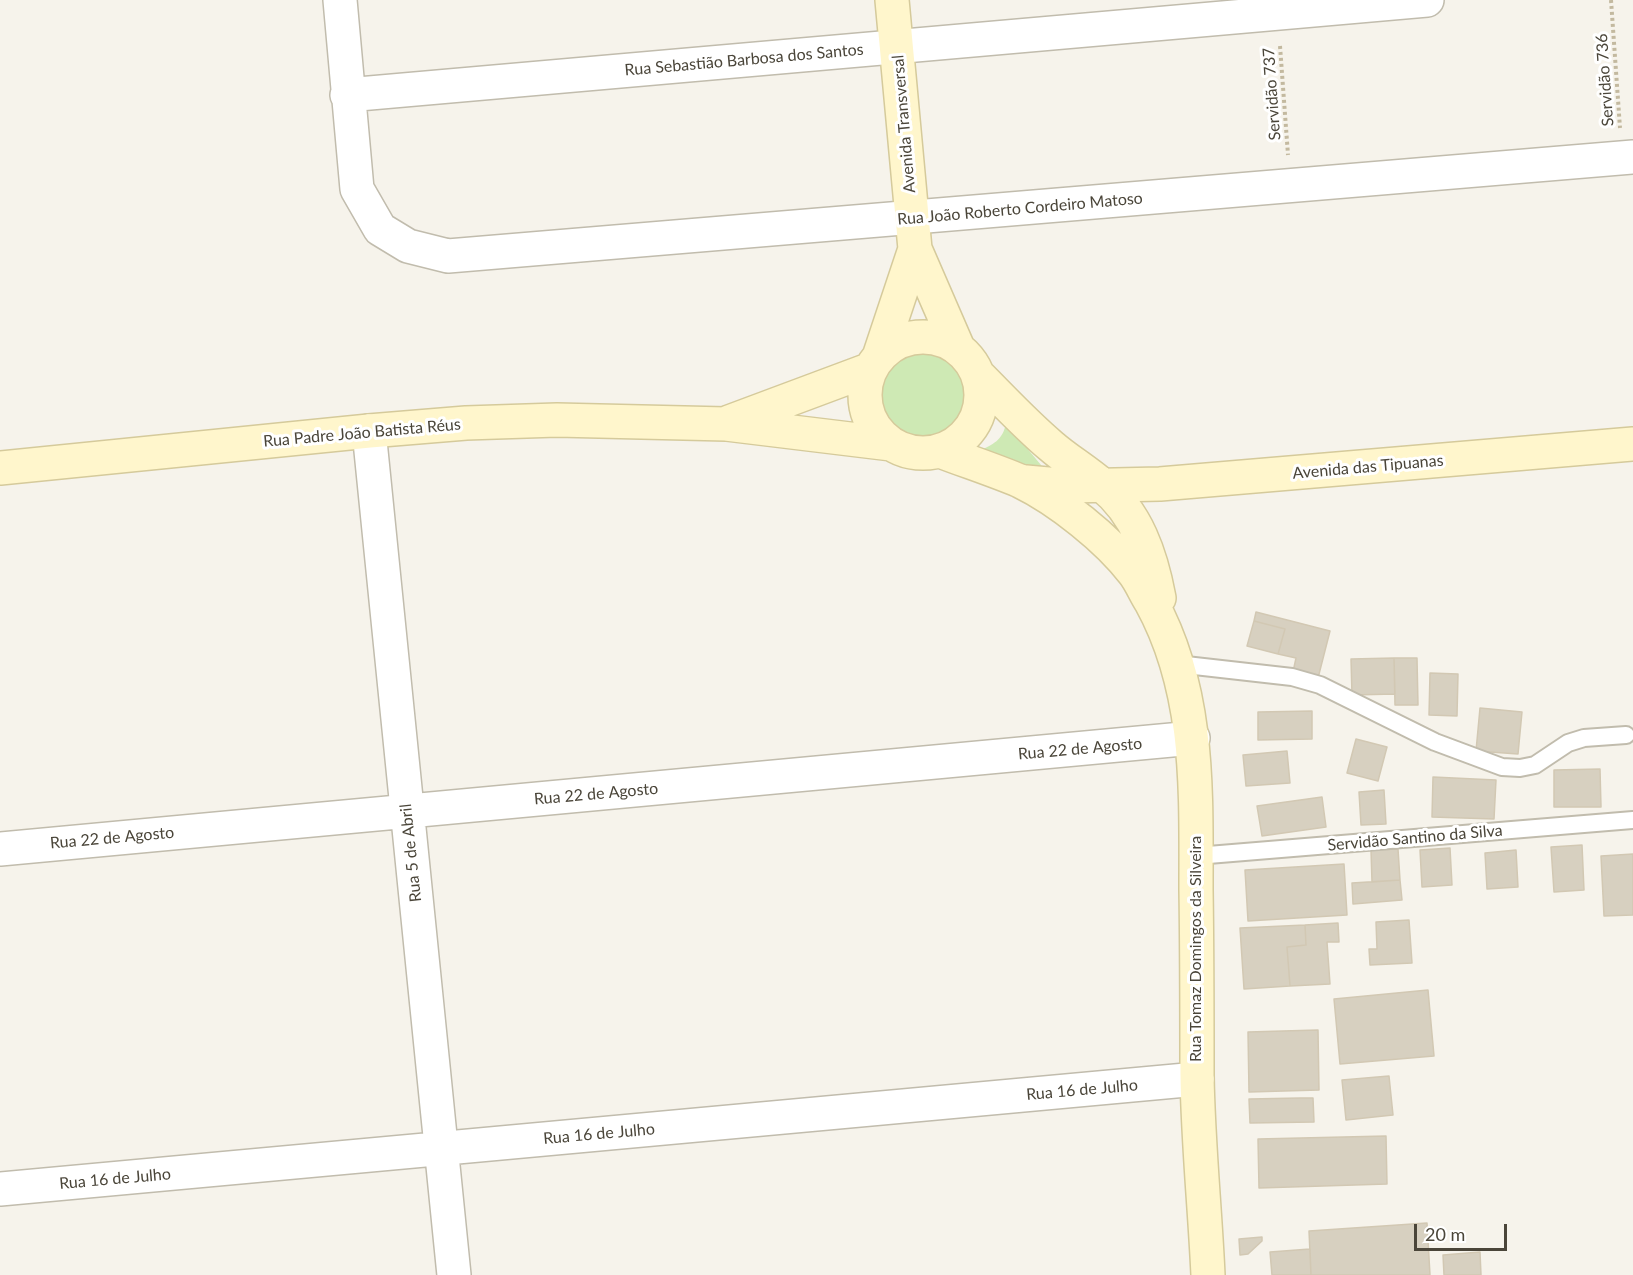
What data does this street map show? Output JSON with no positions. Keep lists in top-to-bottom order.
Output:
{
  "streets": {
    "main road": [
      "Avenida Transversal",
      "Rua Padre João Batista Réus",
      "Avenida das Tipuanas",
      "Rua Tomaz Domingos da Silveira"
    ],
    "street": [
      "Rua Sebastião Barbosa dos Santos",
      "Rua João Roberto Cordeiro Matoso",
      "Rua 22 de Agosto",
      "Rua 5 de Abril",
      "Rua 16 de Julho"
    ],
    "lane": ["Servidão Santino da Silva"],
    "path": ["Servidão 736", "Servidão 737"]
  },
  "crossings": [
    ["Rua Sebastião Barbosa dos Santos", "Servidão 737"],
    ["Rua Sebastião Barbosa dos Santos", "Avenida Transversal"],
    ["Rua Sebastião Barbosa dos Santos", "Rua João Roberto Cordeiro Matoso"],
    ["Servidão 736", "Rua João Roberto Cordeiro Matoso"],
    ["Servidão 737", "Rua João Roberto Cordeiro Matoso"],
    ["Avenida Transversal", "Rua João Roberto Cordeiro Matoso"],
    ["Avenida Transversal", "Rua Padre João Batista Réus"],
    ["Rua Padre João Batista Réus", "Rua 5 de Abril"],
    ["Avenida das Tipuanas", "Rua Tomaz Domingos da Silveira"],
    ["Rua 22 de Agosto", "Rua 5 de Abril"],
    ["Rua 22 de Agosto", "Rua Tomaz Domingos da Silveira"],
    ["Servidão Santino da Silva", "Rua Tomaz Domingos da Silveira"],
    ["Rua 5 de Abril", "Rua 16 de Julho"],
    ["Rua Tomaz Domingos da Silveira", "Rua 16 de Julho"]
  ],
  "scale_bar": "20 m"
}
